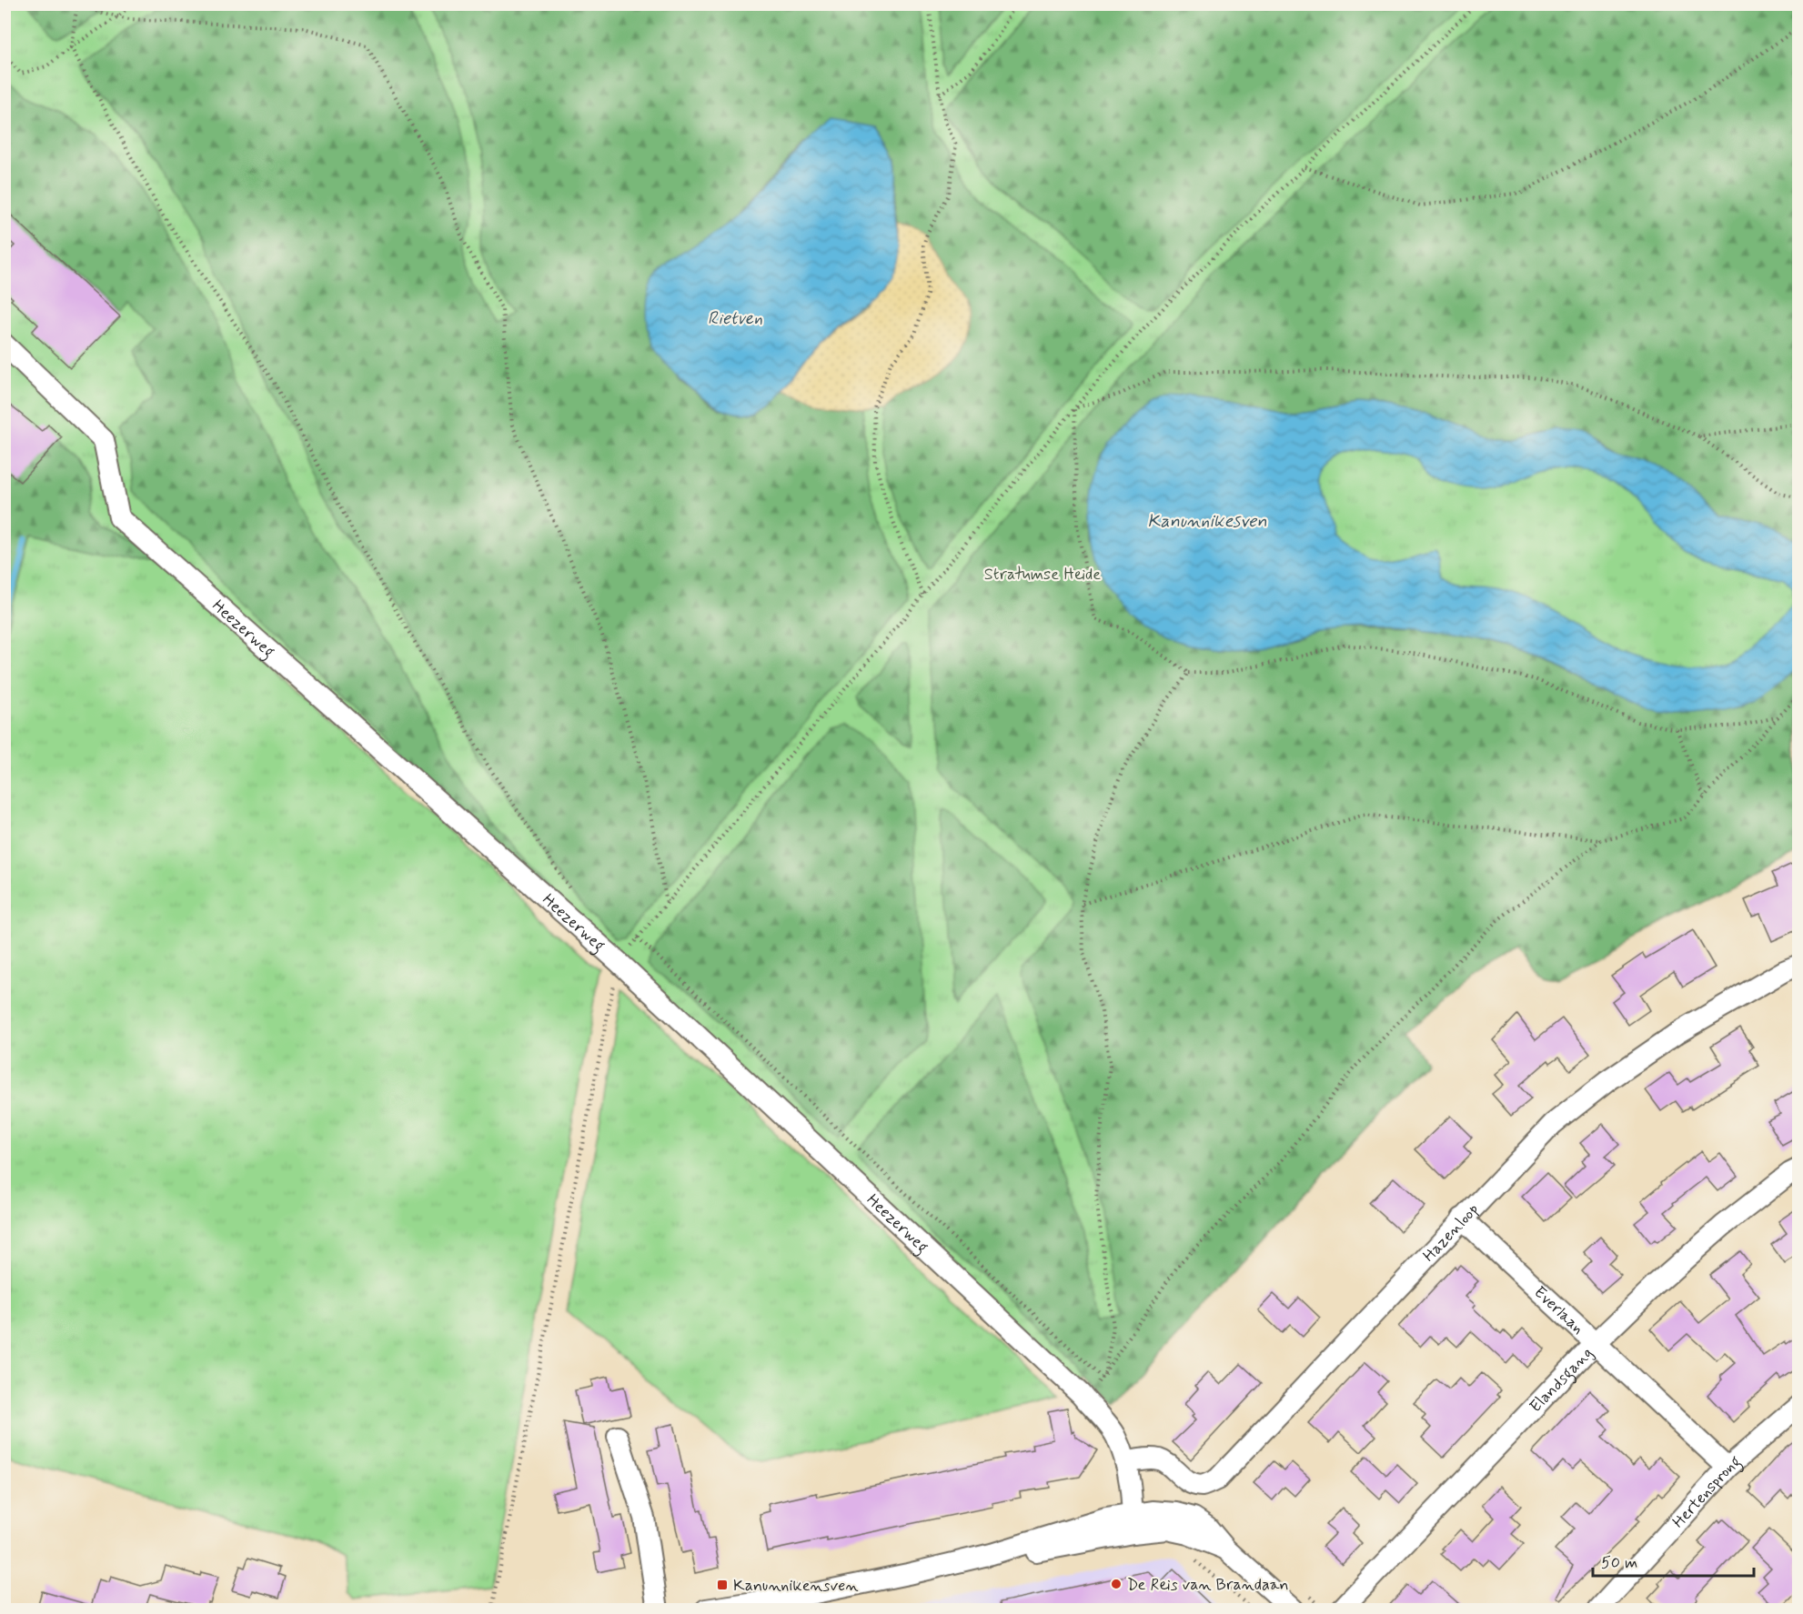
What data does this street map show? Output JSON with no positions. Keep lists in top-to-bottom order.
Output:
{
  "streets": {
    "street": [
      "Heezerweg",
      "Hazenloop",
      "Everlaan",
      "Elandsgang",
      "Hertensprong"
    ]
  },
  "crossings": [
    ["Heezerweg", "Hazenloop"],
    ["Hazenloop", "Everlaan"],
    ["Everlaan", "Elandsgang"],
    ["Everlaan", "Hertensprong"]
  ],
  "water": ["Rietven", "Kanunnikesven"],
  "parks": ["Stratumse Heide"],
  "places": {
    "other": ["De Reis van Brandaan"],
    "transit": ["Kanunnikensven"]
  },
  "scale_bar": "50 m"
}
